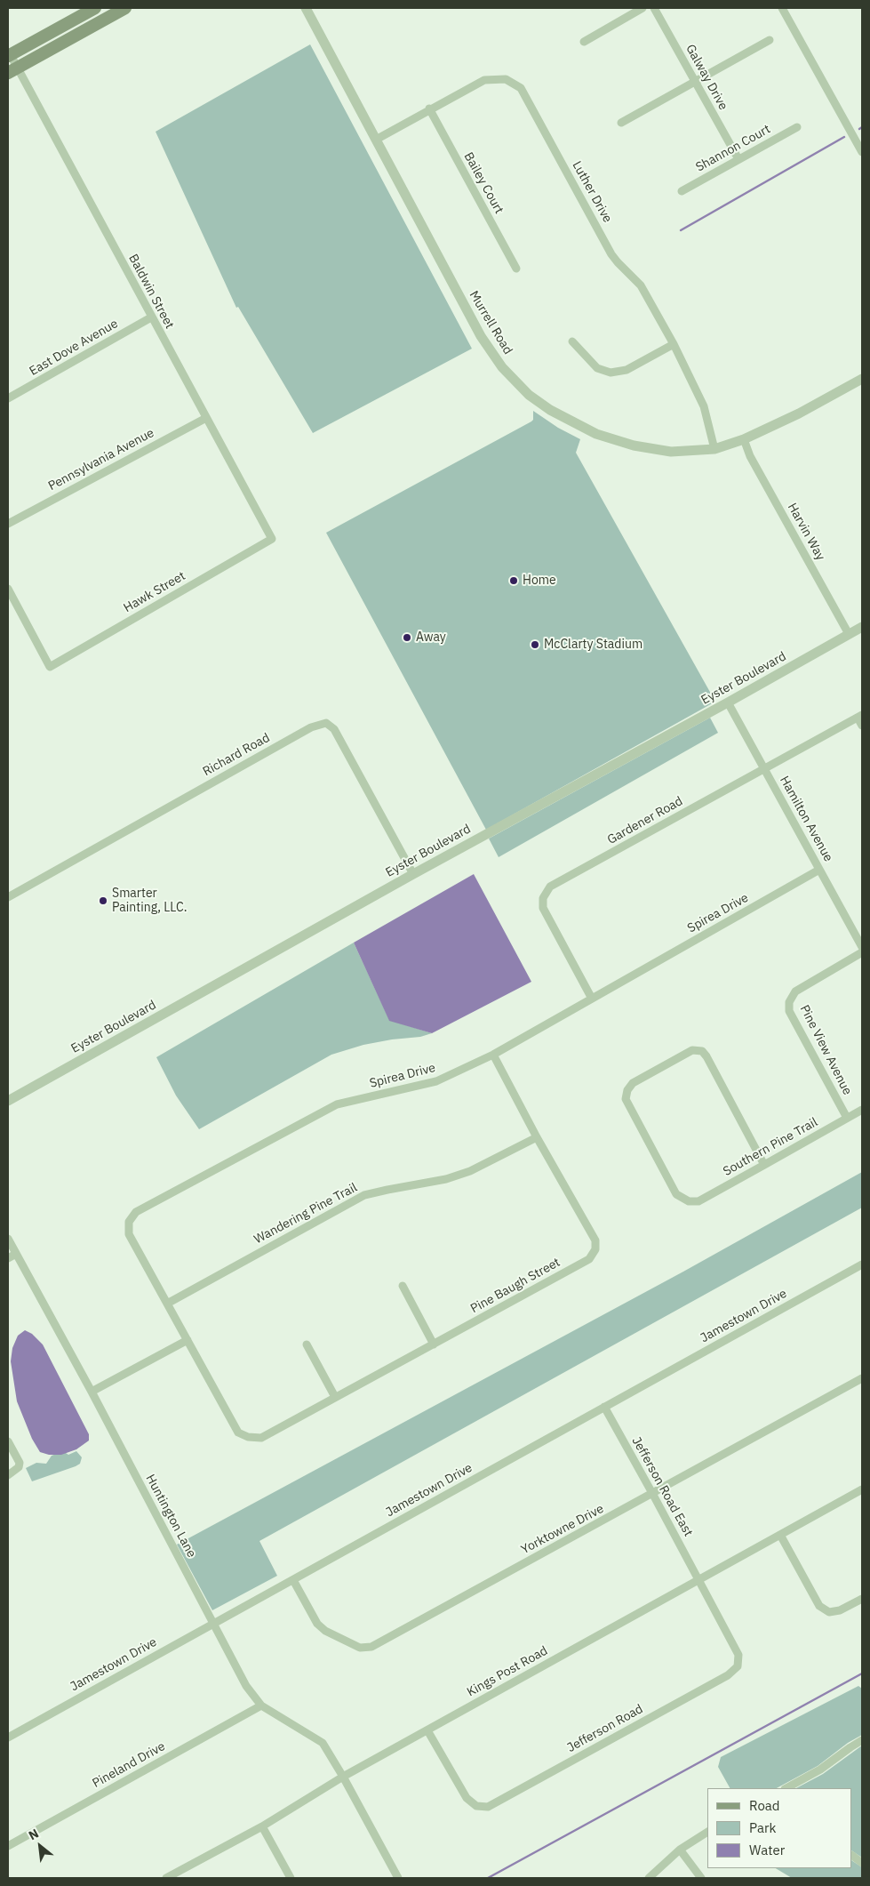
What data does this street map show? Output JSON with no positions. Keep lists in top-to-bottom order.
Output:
{
  "streets": {
    "street": [
      "Galway Drive",
      "Shannon Court",
      "Bailey Court",
      "Luther Drive",
      "Baldwin Street",
      "Murrell Road",
      "East Dove Avenue",
      "Pennsylvania Avenue",
      "Harvin Way",
      "Hawk Street",
      "Eyster Boulevard",
      "Richard Road",
      "Hamilton Avenue",
      "Gardener Road",
      "Spirea Drive",
      "Pine View Avenue",
      "Southern Pine Trail",
      "Wandering Pine Trail",
      "Pine Baugh Street",
      "Jamestown Drive",
      "Jefferson Road East",
      "Huntington Lane",
      "Yorktowne Drive",
      "Kings Post Road",
      "Jefferson Road",
      "Pineland Drive"
    ]
  },
  "crossings": [
    ["Galway Drive", "Shannon Court"],
    ["Bailey Court", "Luther Drive"],
    ["Luther Drive", "Murrell Road"],
    ["Baldwin Street", "East Dove Avenue"],
    ["Baldwin Street", "Pennsylvania Avenue"],
    ["Baldwin Street", "Hawk Street"],
    ["Murrell Road", "Harvin Way"],
    ["Harvin Way", "Eyster Boulevard"],
    ["Eyster Boulevard", "Richard Road"],
    ["Eyster Boulevard", "Hamilton Avenue"],
    ["Hamilton Avenue", "Gardener Road"],
    ["Hamilton Avenue", "Spirea Drive"],
    ["Gardener Road", "Spirea Drive"],
    ["Spirea Drive", "Wandering Pine Trail"],
    ["Spirea Drive", "Pine Baugh Street"],
    ["Pine View Avenue", "Southern Pine Trail"],
    ["Wandering Pine Trail", "Pine Baugh Street"],
    ["Jamestown Drive", "Jefferson Road East"],
    ["Jamestown Drive", "Huntington Lane"],
    ["Jamestown Drive", "Yorktowne Drive"],
    ["Jefferson Road East", "Yorktowne Drive"],
    ["Jefferson Road East", "Kings Post Road"],
    ["Jefferson Road East", "Jefferson Road"],
    ["Huntington Lane", "Kings Post Road"],
    ["Huntington Lane", "Pineland Drive"],
    ["Kings Post Road", "Jefferson Road"]
  ],
  "places": [
    "Home",
    "Away",
    "McClarty Stadium",
    "Smarter Painting, LLC."
  ],
  "legend": ["Road", "Park", "Water"],
  "north": "top left"
}
